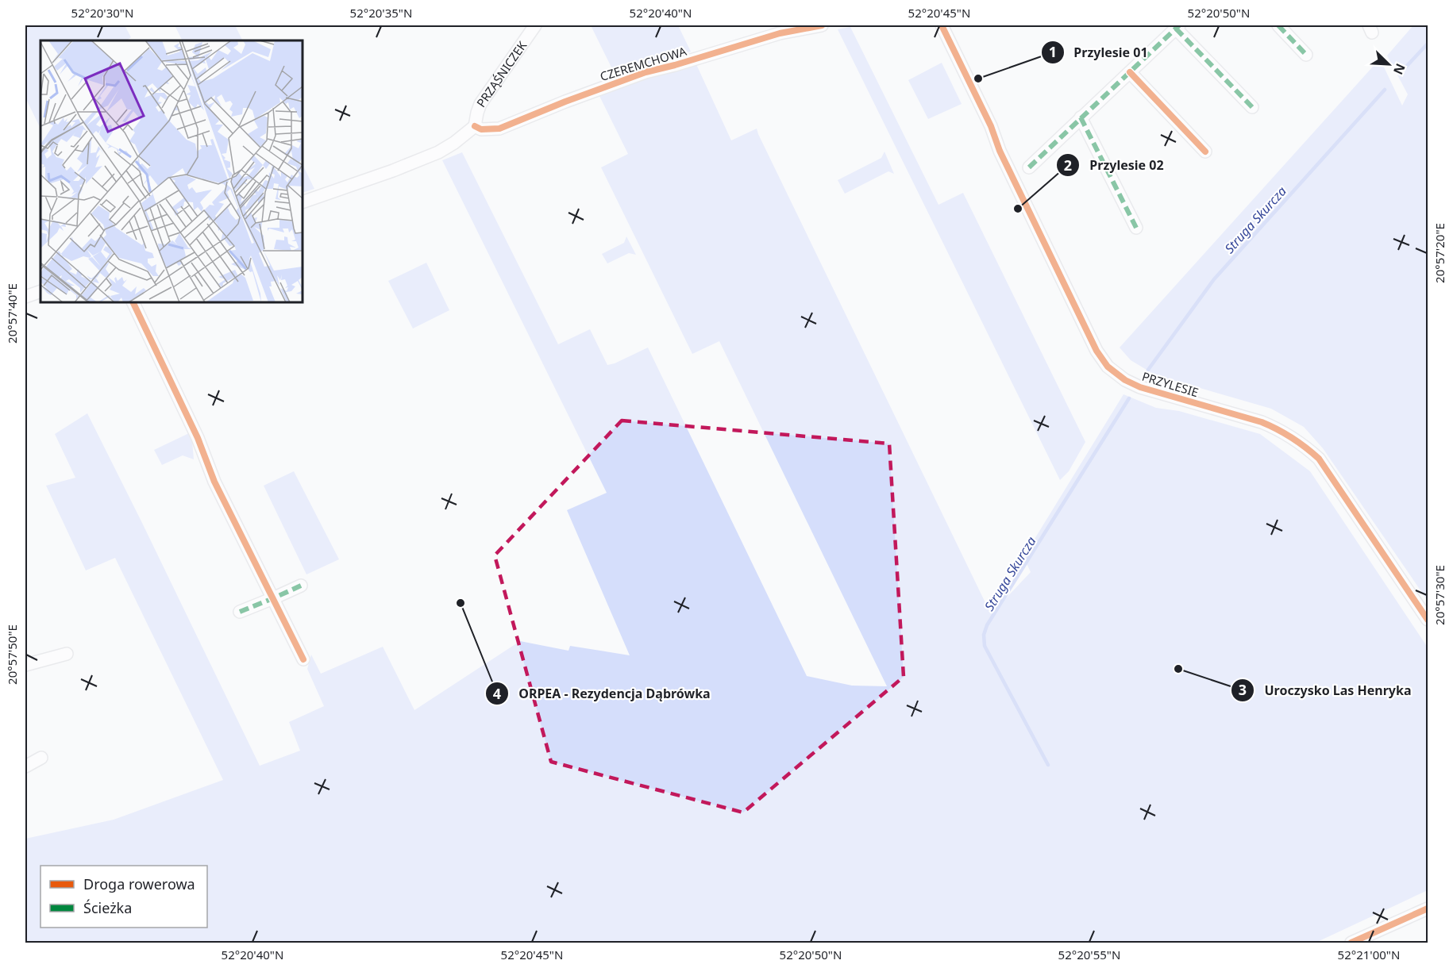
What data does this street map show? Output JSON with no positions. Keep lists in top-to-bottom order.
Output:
{
  "streets": {
    "street": ["CZEREMCHOWA", "PRZĄŚNICZEK", "PRZYLESIE"]
  },
  "crossings": [
    ["CZEREMCHOWA", "PRZĄŚNICZEK"]
  ],
  "water": ["Struga Skurcza"],
  "places": [
    "Przylesie 01",
    "Przylesie 02",
    "ORPEA - Rezydencja Dąbrówka",
    "Uroczysko Las Henryka"
  ],
  "legend": ["Droga rowerowa", "Ścieżka"],
  "north": "bottom right",
  "coordinates": [
    "52°20'30\"N",
    "52°20'35\"N",
    "52°20'40\"N",
    "52°20'45\"N",
    "52°20'50\"N",
    "20°57'20\"E",
    "20°57'40\"E",
    "20°57'30\"E",
    "20°57'50\"E",
    "52°20'55\"N",
    "52°21'00\"N"
  ]
}
